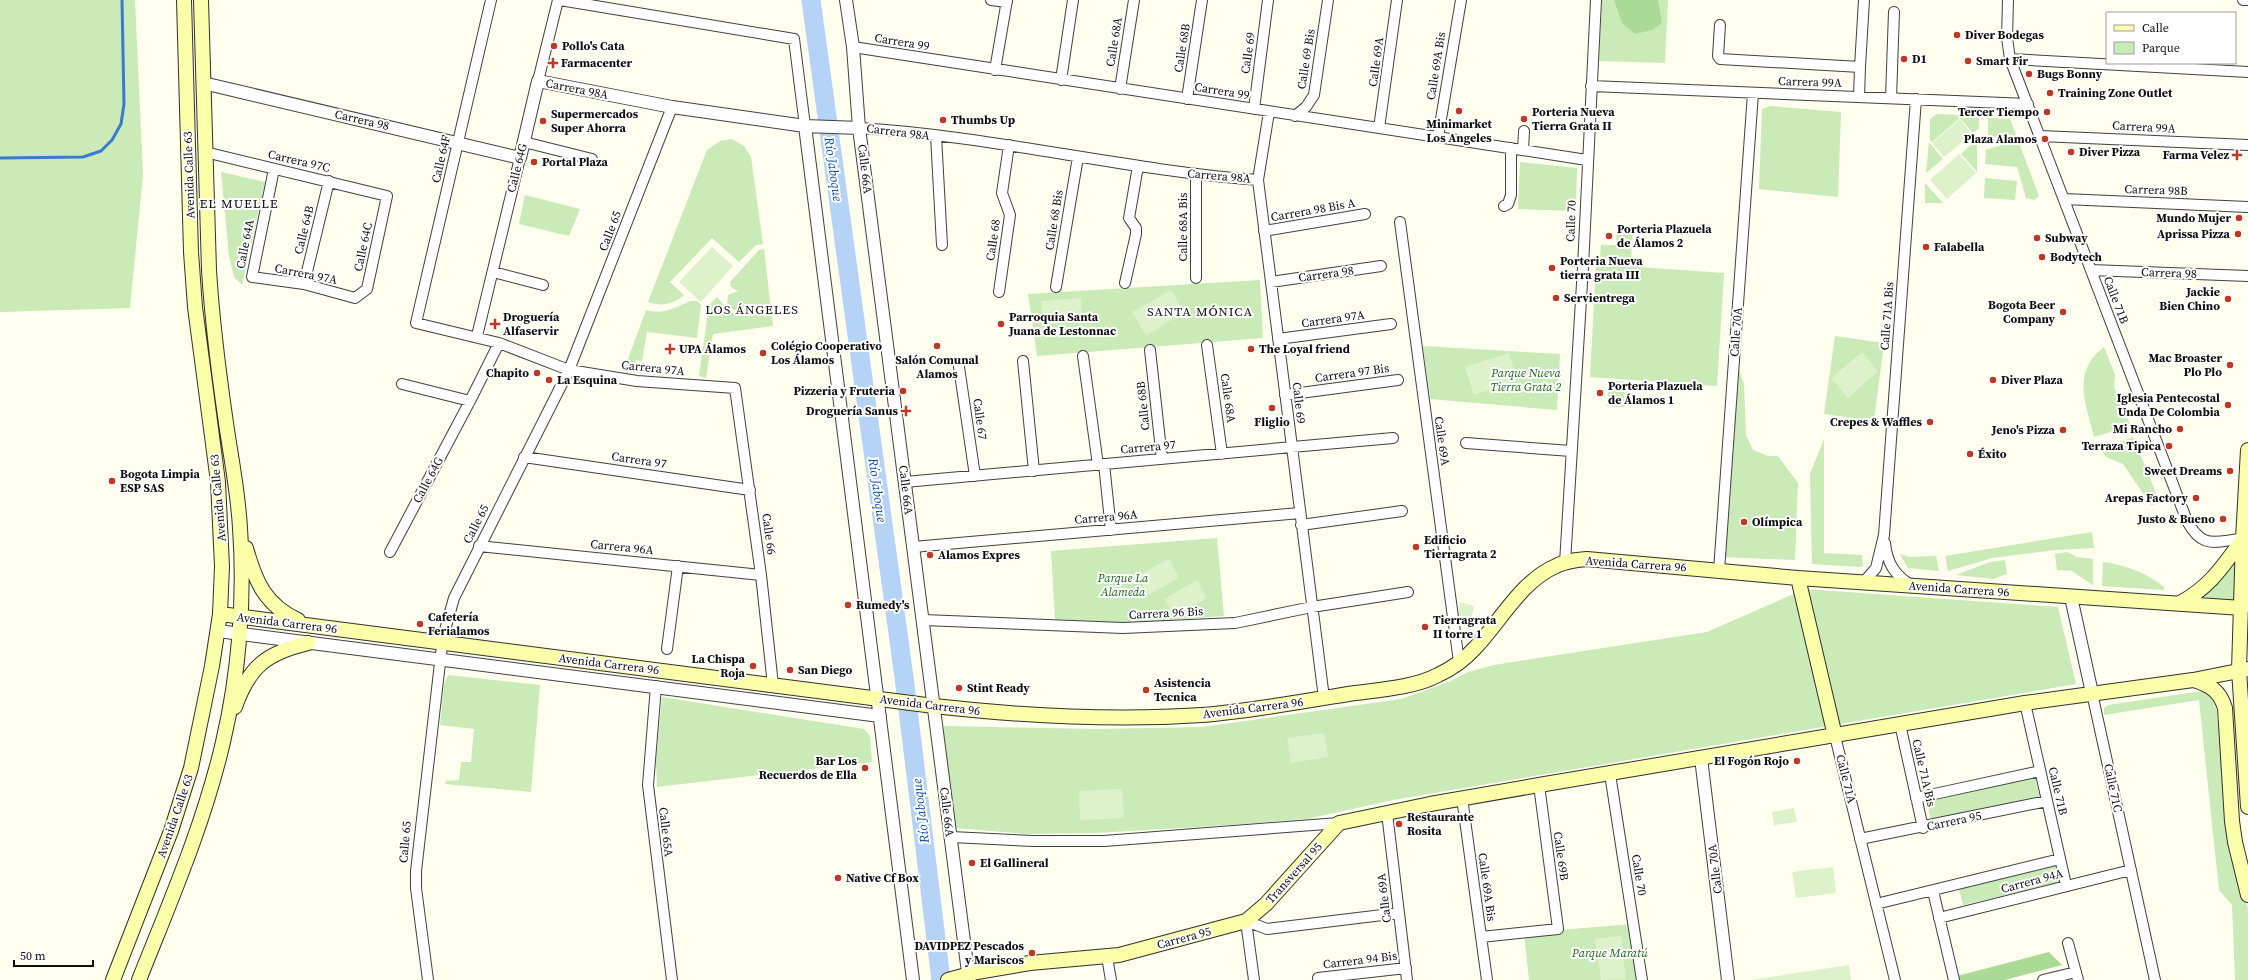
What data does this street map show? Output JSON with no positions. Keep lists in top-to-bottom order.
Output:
{
  "streets": {
    "main road": [
      "Avenida Calle 63",
      "Avenida Carrera 96",
      "Calle 71A",
      "Carrera 95",
      "Transversal 95"
    ],
    "street": [
      "Carrera 99",
      "Calle 68A",
      "Calle 68B",
      "Calle 69",
      "Calle 69 Bis",
      "Calle 69A",
      "Calle 69A Bis",
      "Carrera 99A",
      "Carrera 98A",
      "Carrera 98",
      "Calle 64F",
      "Carrera 97C",
      "Calle 64G",
      "Calle 66A",
      "Carrera 98B",
      "Carrera 98 Bis A",
      "Calle 68 Bis",
      "Calle 70",
      "Calle 68A Bis",
      "Calle 64B",
      "Calle 65",
      "Calle 68",
      "Calle 64A",
      "Calle 64C",
      "Carrera 97A",
      "Calle 71B",
      "Calle 71A Bis",
      "Calle 70A",
      "Carrera 97 Bis",
      "Calle 67",
      "Carrera 97",
      "Carrera 96A",
      "Calle 66",
      "Carrera 96 Bis",
      "Calle 71C",
      "Calle 65A",
      "Calle 69B",
      "Carrera 94A",
      "Carrera 94 Bis"
    ]
  },
  "crossings": [
    ["Carrera 99", "Calle 68A"],
    ["Carrera 99", "Calle 68B"],
    ["Carrera 99", "Calle 69"],
    ["Carrera 99", "Calle 69 Bis"],
    ["Carrera 99", "Calle 69A"],
    ["Carrera 99", "Calle 69A Bis"],
    ["Carrera 99", "Calle 66A"],
    ["Carrera 99", "Calle 70"],
    ["Calle 68A", "Carrera 97"],
    ["Calle 68B", "Carrera 97"],
    ["Calle 69", "Carrera 98A"],
    ["Calle 69", "Carrera 98"],
    ["Calle 69", "Carrera 98 Bis A"],
    ["Calle 69", "Carrera 97A"],
    ["Calle 69", "Carrera 97 Bis"],
    ["Calle 69", "Carrera 97"],
    ["Calle 69", "Carrera 96A"],
    ["Calle 69", "Avenida Carrera 96"],
    ["Calle 69", "Carrera 96 Bis"],
    ["Calle 69A", "Avenida Carrera 96"],
    ["Calle 69A", "Carrera 94 Bis"],
    ["Calle 69A Bis", "Calle 69B"],
    ["Carrera 99A", "Calle 70"],
    ["Carrera 99A", "Calle 71B"],
    ["Carrera 99A", "Calle 71A Bis"],
    ["Carrera 99A", "Calle 70A"],
    ["Carrera 98A", "Calle 64G"],
    ["Carrera 98A", "Calle 66A"],
    ["Carrera 98A", "Calle 68 Bis"],
    ["Carrera 98A", "Calle 68A Bis"],
    ["Carrera 98A", "Calle 65"],
    ["Carrera 98A", "Calle 68"],
    ["Carrera 98", "Calle 64F"],
    ["Carrera 98", "Calle 64G"],
    ["Carrera 98", "Avenida Calle 63"],
    ["Carrera 98", "Calle 71B"],
    ["Calle 64F", "Carrera 97A"],
    ["Carrera 97C", "Avenida Calle 63"],
    ["Carrera 97C", "Calle 64B"],
    ["Carrera 97C", "Calle 64A"],
    ["Carrera 97C", "Calle 64C"],
    ["Calle 64G", "Carrera 97A"],
    ["Calle 66A", "Carrera 97"],
    ["Calle 66A", "Carrera 96A"],
    ["Calle 66A", "Avenida Carrera 96"],
    ["Calle 66A", "Carrera 96 Bis"],
    ["Calle 66A", "Carrera 95"],
    ["Avenida Calle 63", "Avenida Carrera 96"],
    ["Carrera 98B", "Calle 71B"],
    ["Calle 70", "Avenida Carrera 96"],
    ["Calle 64B", "Carrera 97A"],
    ["Calle 65", "Carrera 97A"],
    ["Calle 65", "Carrera 97"],
    ["Calle 65", "Carrera 96A"],
    ["Calle 65", "Avenida Carrera 96"],
    ["Calle 64A", "Carrera 97A"],
    ["Calle 64C", "Carrera 97A"],
    ["Carrera 97A", "Calle 66"],
    ["Calle 71B", "Carrera 95"],
    ["Calle 71B", "Carrera 94A"],
    ["Calle 71A Bis", "Avenida Carrera 96"],
    ["Calle 71A Bis", "Carrera 95"],
    ["Calle 70A", "Avenida Carrera 96"],
    ["Calle 67", "Carrera 97"],
    ["Carrera 97", "Calle 66"],
    ["Carrera 96A", "Calle 66"],
    ["Calle 66", "Avenida Carrera 96"],
    ["Avenida Carrera 96", "Calle 71A"],
    ["Avenida Carrera 96", "Calle 71C"],
    ["Avenida Carrera 96", "Calle 65A"],
    ["Calle 71A", "Carrera 95"],
    ["Calle 71A", "Carrera 94A"],
    ["Calle 71C", "Carrera 94A"],
    ["Carrera 95", "Transversal 95"]
  ],
  "districts": ["EL MUELLE", "LOS ÁNGELES", "SANTA MÓNICA"],
  "water": ["Río Jaboque"],
  "parks": ["Parque Nueva Tierra Grata 2", "Parque La Alameda", "Parque Maratú"],
  "places": {
    "other": [
      "Diver Bodegas",
      "Pollo's Cata",
      "D1",
      "Smart Fir",
      "Bugs Bonny",
      "Training Zone Outlet",
      "Minimarket Los Angeles",
      "Tercer Tiempo",
      "Porteria Nueva Tierra Grata II",
      "Thumbs Up",
      "Supermercados Super Ahorra",
      "Plaza Alamos",
      "Diver Pizza",
      "Portal Plaza",
      "Mundo Mujer",
      "Aprissa Pizza",
      "Porteria Plazuela de Álamos 2",
      "Subway",
      "Falabella",
      "Bodytech",
      "Porteria Nueva tierra grata III",
      "Servientrega",
      "Jackie Bien Chino",
      "Bogota Beer Company",
      "Parroquia Santa Juana de Lestonnac",
      "Salón Comunal Alamos",
      "The Loyal friend",
      "Colégio Cooperativo Los Álamos",
      "Mac Broaster Plo Plo",
      "Chapito",
      "La Esquina",
      "Diver Plaza",
      "Pizzeria y Fruteria",
      "Porteria Plazuela de Álamos 1",
      "Iglesia Pentecostal Unda De Colombia",
      "Fliglio",
      "Crepes & Waffles",
      "Mi Rancho",
      "Jeno's Pizza",
      "Terraza Tipica",
      "Éxito",
      "Sweet Dreams",
      "Bogota Limpia ESP SAS",
      "Arepas Factory",
      "Justo & Bueno",
      "Olímpica",
      "Edificio Tierragrata 2",
      "Alamos Expres",
      "Rumedy's",
      "Cafetería Ferialamos",
      "Tierragrata II torre 1",
      "La Chispa Roja",
      "San Diego",
      "Stint Ready",
      "Asistencia Tecnica",
      "El Fogón Rojo",
      "Bar Los Recuerdos de Ella",
      "Restaurante Rosita",
      "El Gallineral",
      "Native Cf Box",
      "DAVIDPEZ Pescados y Mariscos"
    ],
    "health": [
      "Farmacenter",
      "Farma Velez",
      "Droguería Alfaservir",
      "UPA Álamos",
      "Droguería Sanus"
    ]
  },
  "legend": ["Calle", "Parque"],
  "scale_bar": "50 m"
}
